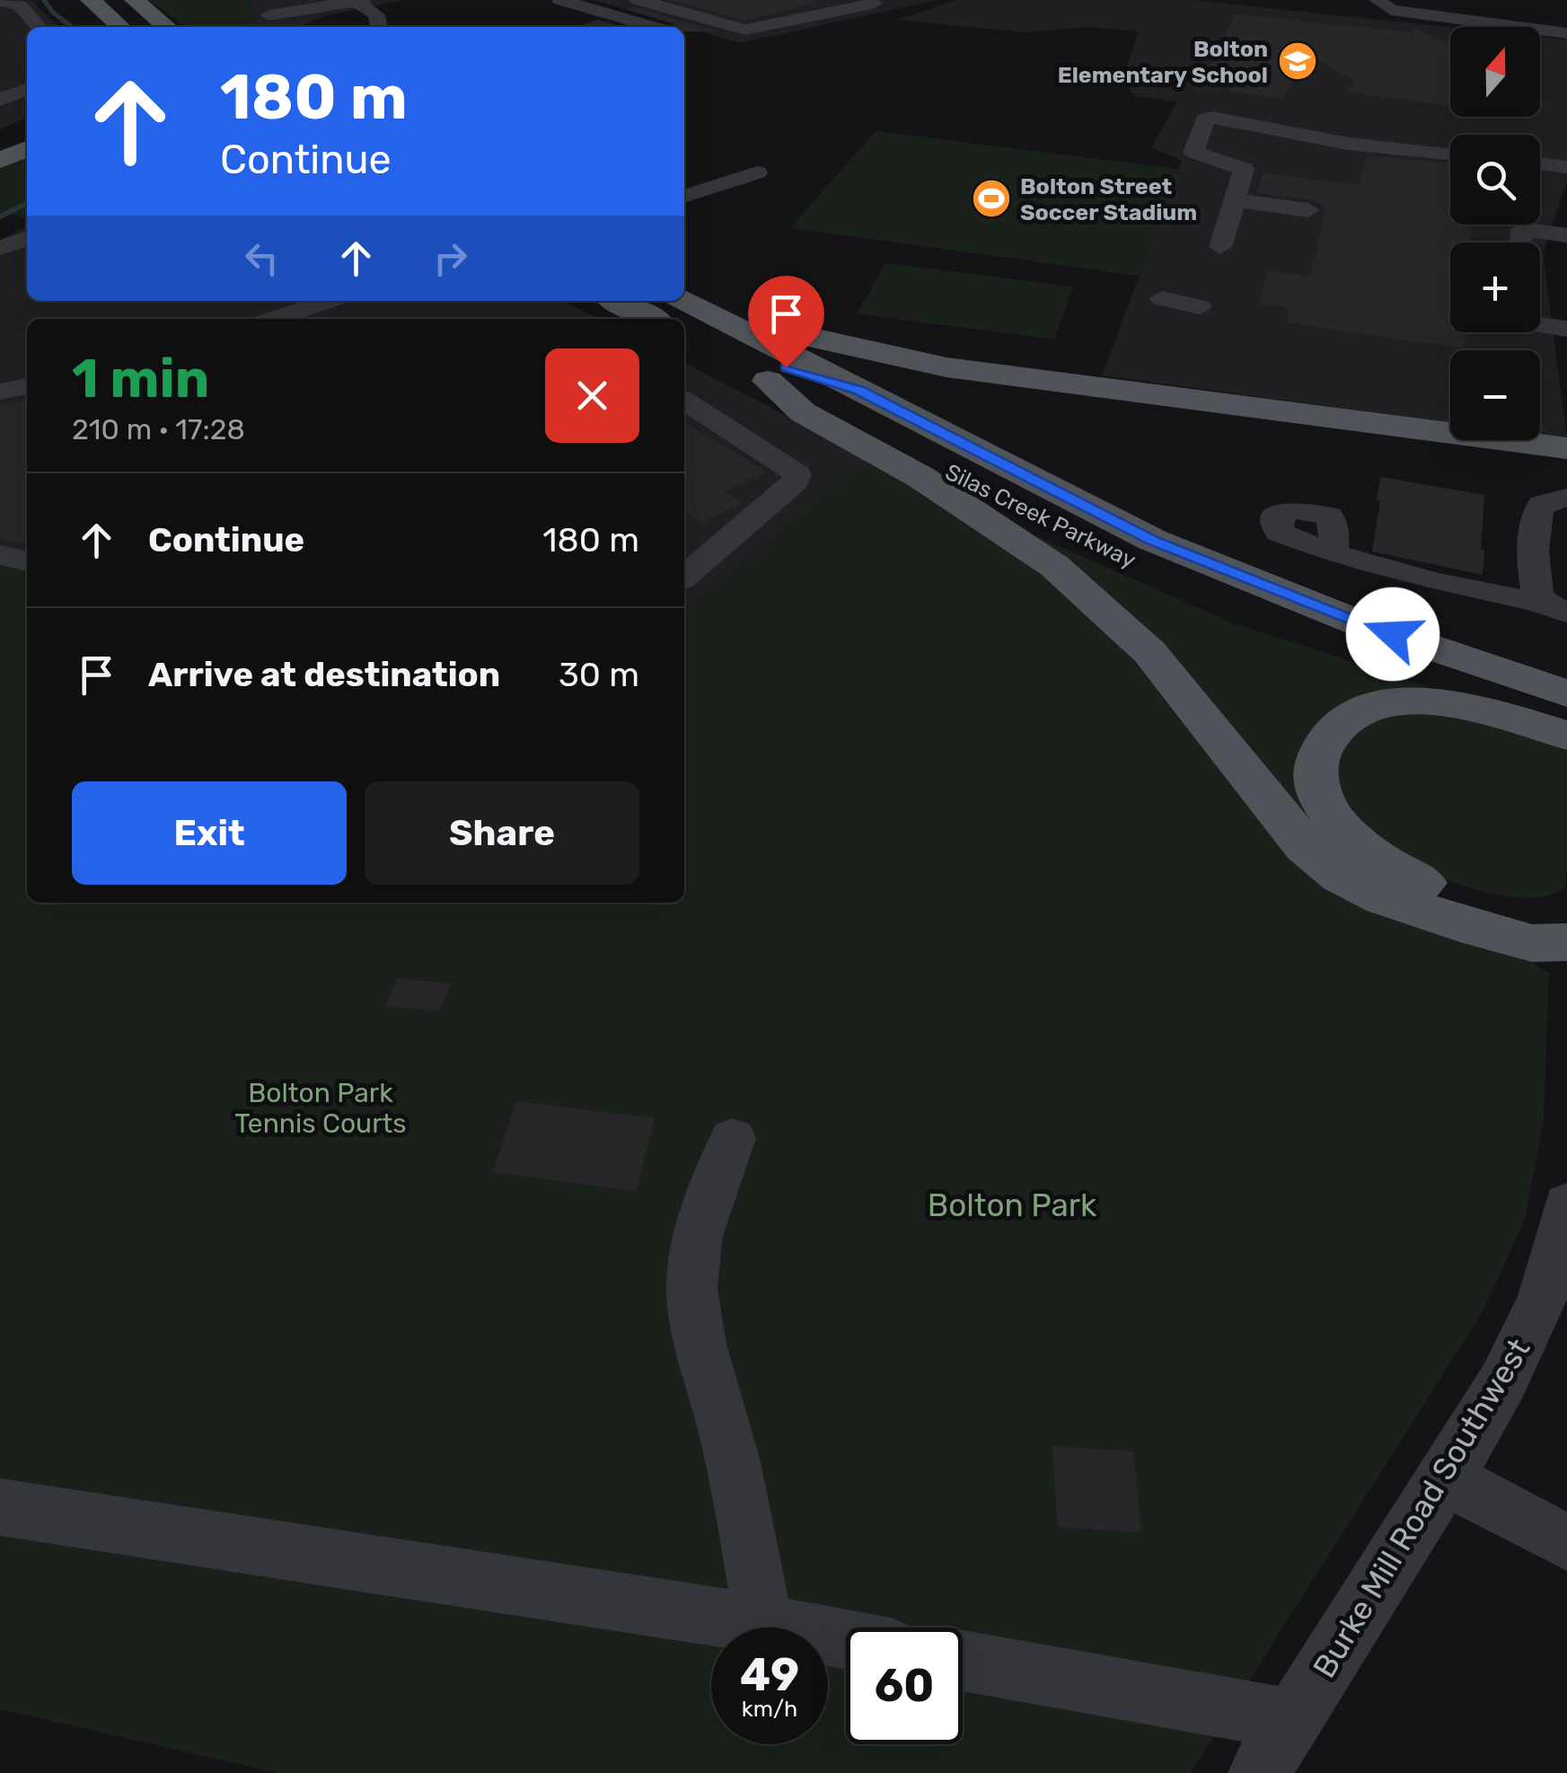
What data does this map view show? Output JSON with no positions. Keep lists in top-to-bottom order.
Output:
{
  "streets": {
    "main road": ["Silas Creek Parkway"],
    "street": ["Burke Mill Road Southwest"]
  },
  "parks": ["Bolton Park Tennis Courts", "Bolton Park"],
  "places": {
    "school or university": ["Bolton Elementary School"],
    "sports": ["Bolton Street Soccer Stadium"]
  },
  "north": "top",
  "page": {
    "map_buttons": ["+", "−"],
    "turn": ["180 m", "Continue"],
    "heading": ["1 min", "210 m · 17:28"],
    "list": [
      {
        "name": "Continue",
        "value": "180 m"
      },
      {
        "name": "Arrive at destination",
        "value": "30 m"
      }
    ],
    "buttons": ["Exit", "Share"],
    "speed": "49 km/h",
    "limit": "60"
  }
}
